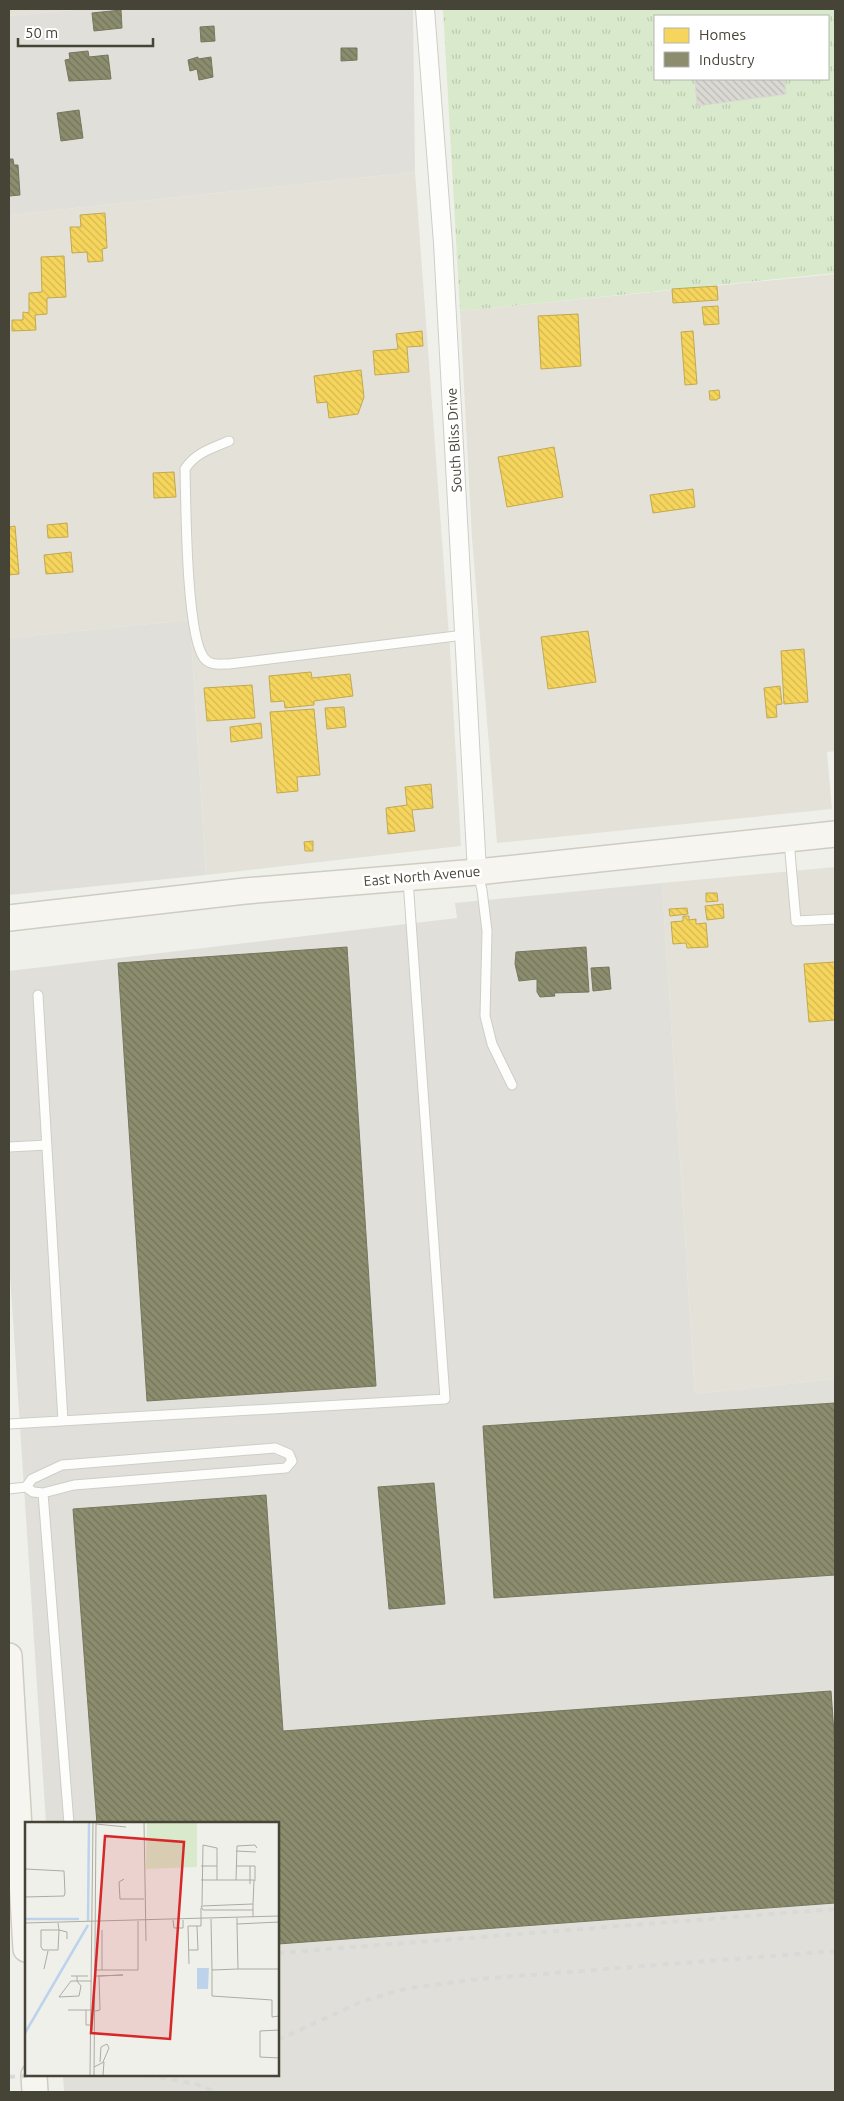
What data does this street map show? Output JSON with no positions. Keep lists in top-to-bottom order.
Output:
{
  "streets": {
    "street": ["South Bliss Drive", "East North Avenue"]
  },
  "crossings": [
    ["South Bliss Drive", "East North Avenue"]
  ],
  "legend": ["Homes", "Industry"],
  "scale_bar": "50 m"
}
